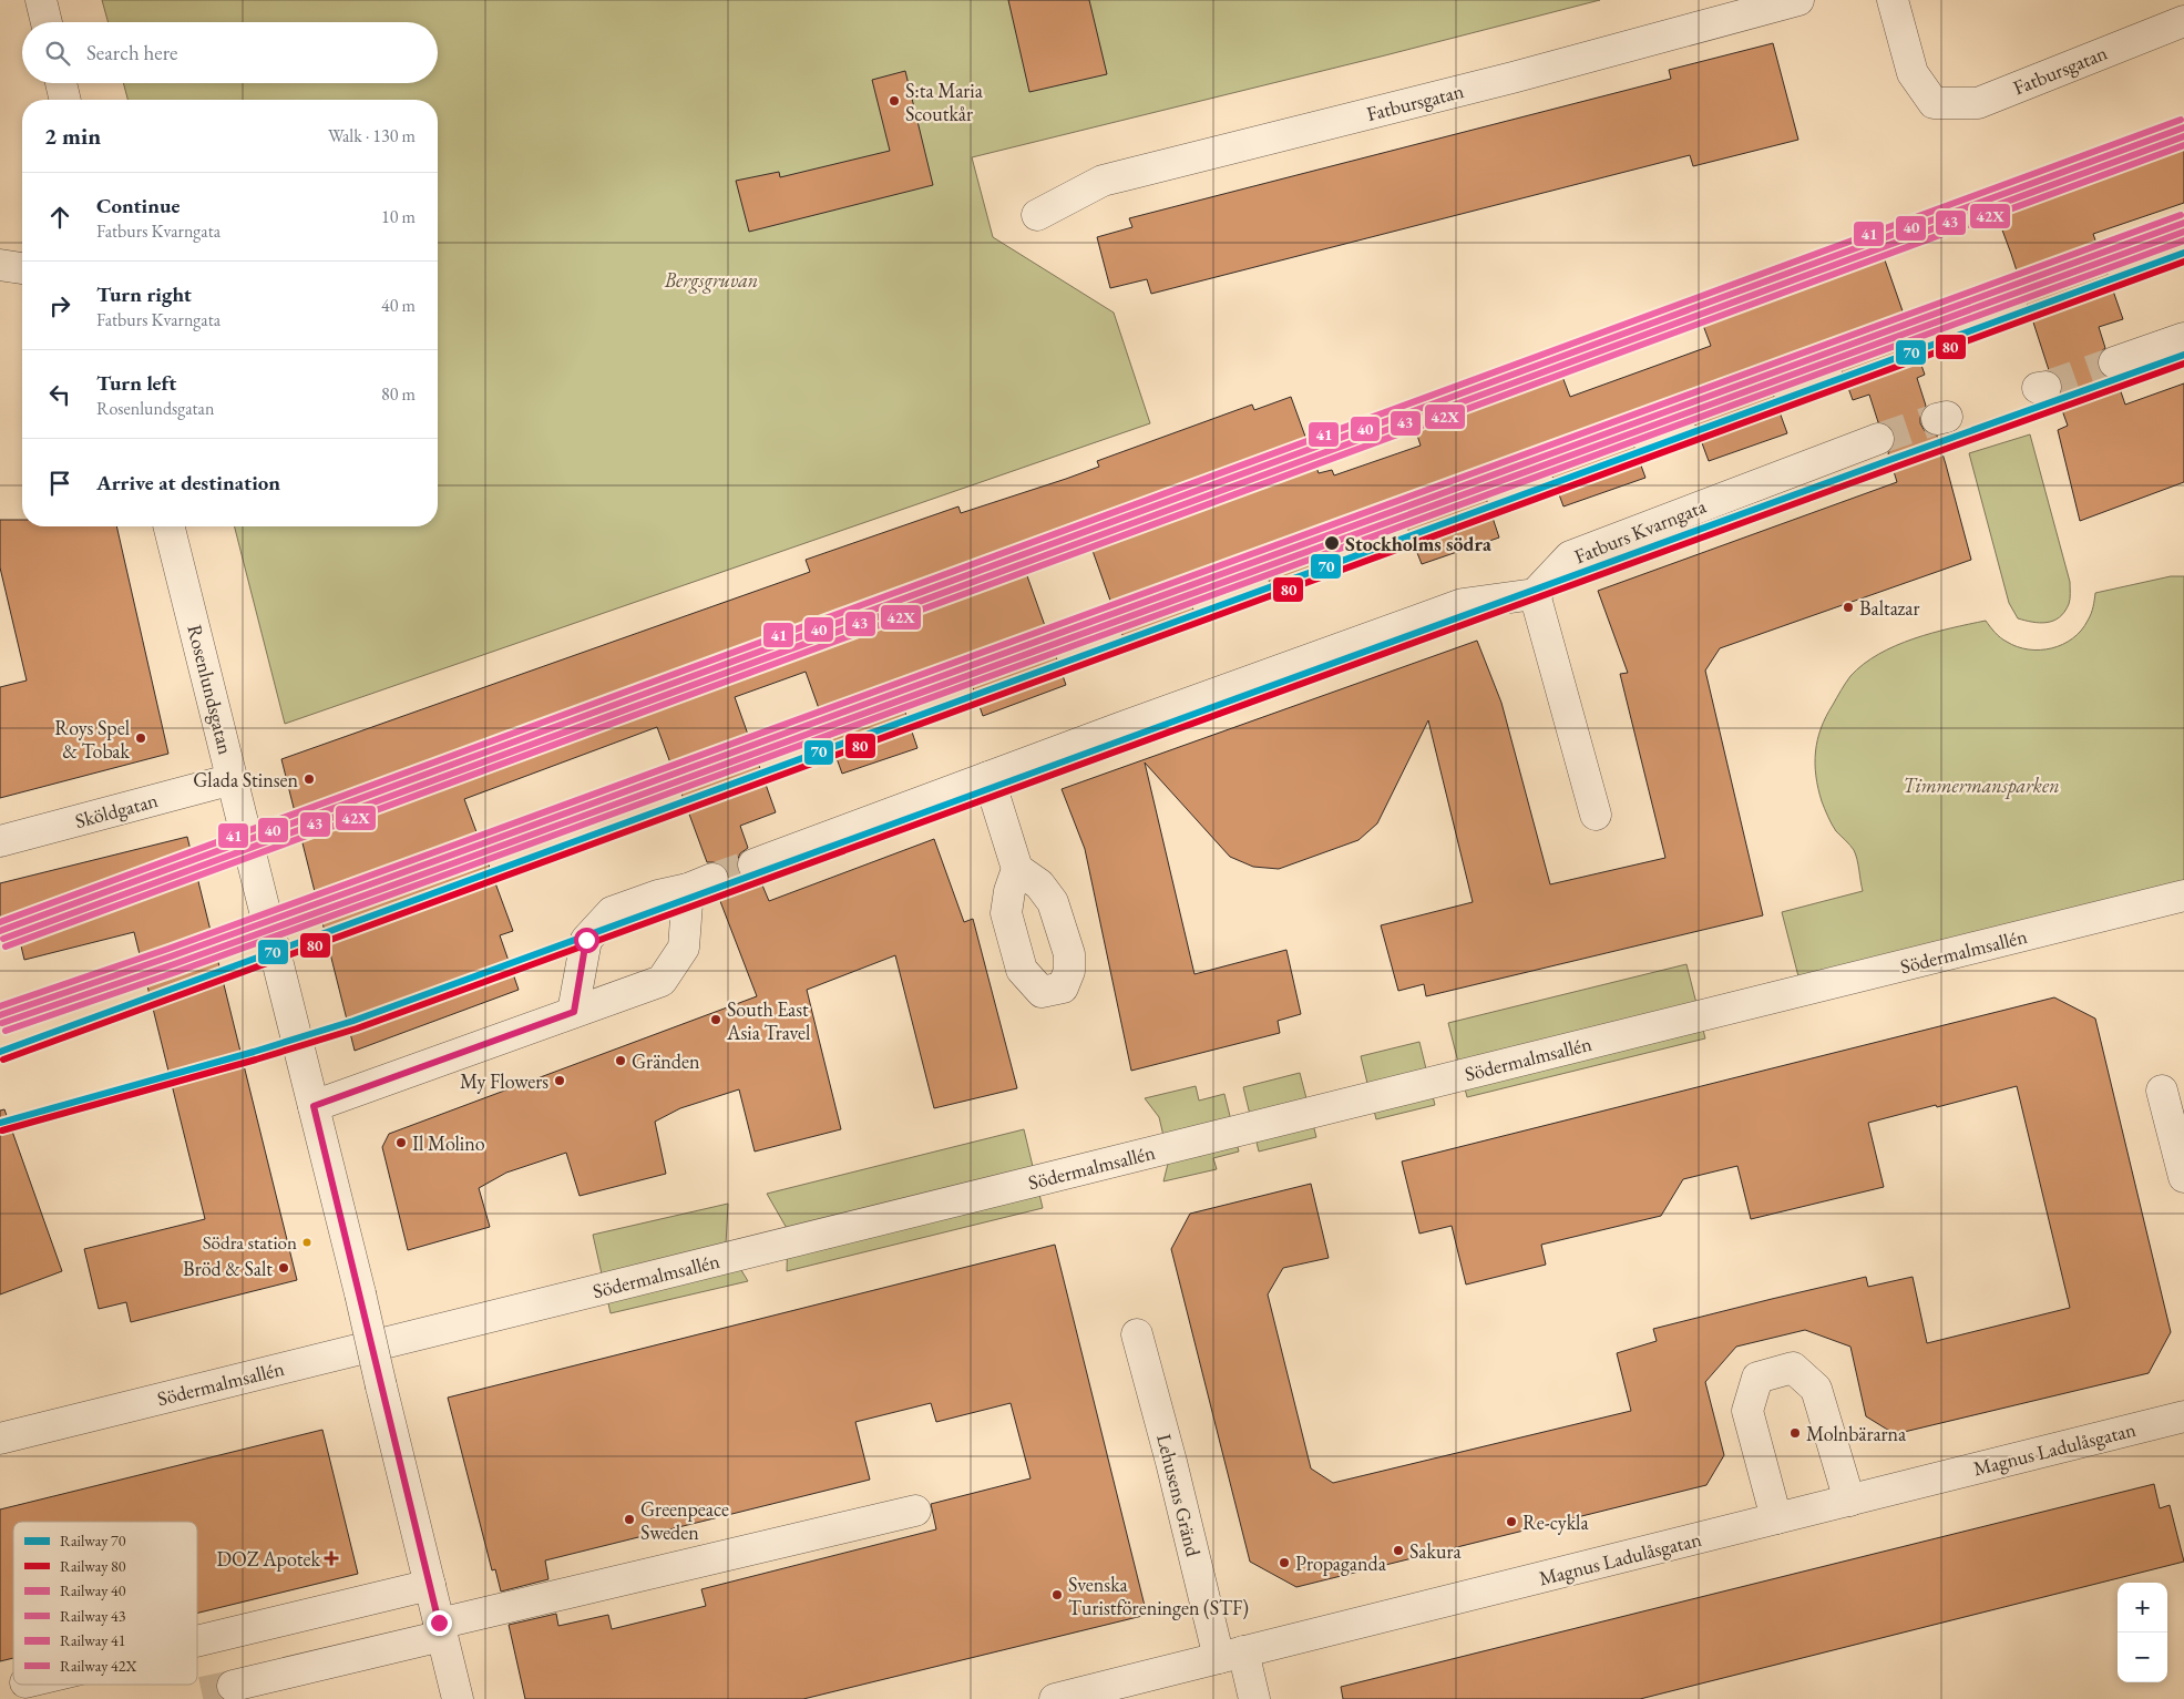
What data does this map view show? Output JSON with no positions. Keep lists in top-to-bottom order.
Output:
{
  "streets": {
    "street": [
      "Fatbursgatan",
      "Fatburs Kvarngata",
      "Rosenlundsgatan",
      "Sköldgatan",
      "Södermalmsallén",
      "Magnus Ladulåsgatan",
      "Lehusens Gränd"
    ]
  },
  "crossings": [
    ["Rosenlundsgatan", "Sköldgatan"],
    ["Magnus Ladulåsgatan", "Lehusens Gränd"]
  ],
  "parks": ["Bergsgruvan", "Timmermansparken"],
  "places": {
    "other": [
      "S:ta Maria Scoutkår",
      "Stockholms södra",
      "Baltazar",
      "Roys Spel & Tobak",
      "Glada Stinsen",
      "South East Asia Travel",
      "Gränden",
      "My Flowers",
      "Il Molino",
      "Södra station",
      "Bröd & Salt",
      "Molnbärarna",
      "Greenpeace Sweden",
      "Re-cykla",
      "Sakura",
      "Propaganda",
      "Svenska Turistföreningen (STF)"
    ],
    "health": ["DOZ Apotek"]
  },
  "lines": [
    "rail line 41",
    "rail line 40",
    "rail line 43",
    "rail line 42X",
    "rail line 70",
    "rail line 80"
  ],
  "legend": [
    "Railway 70",
    "Railway 80",
    "Railway 40",
    "Railway 43",
    "Railway 41",
    "Railway 42X"
  ],
  "page": {
    "search": "Search here",
    "heading": ["2 min", "Walk · 130 m"],
    "list": [
      ["Continue", "Fatburs Kvarngata", "10 m"],
      ["Turn right", "Fatburs Kvarngata", "40 m"],
      ["Turn left", "Rosenlundsgatan", "80 m"],
      "Arrive at destination"
    ],
    "map_buttons": ["+", "−"]
  }
}
